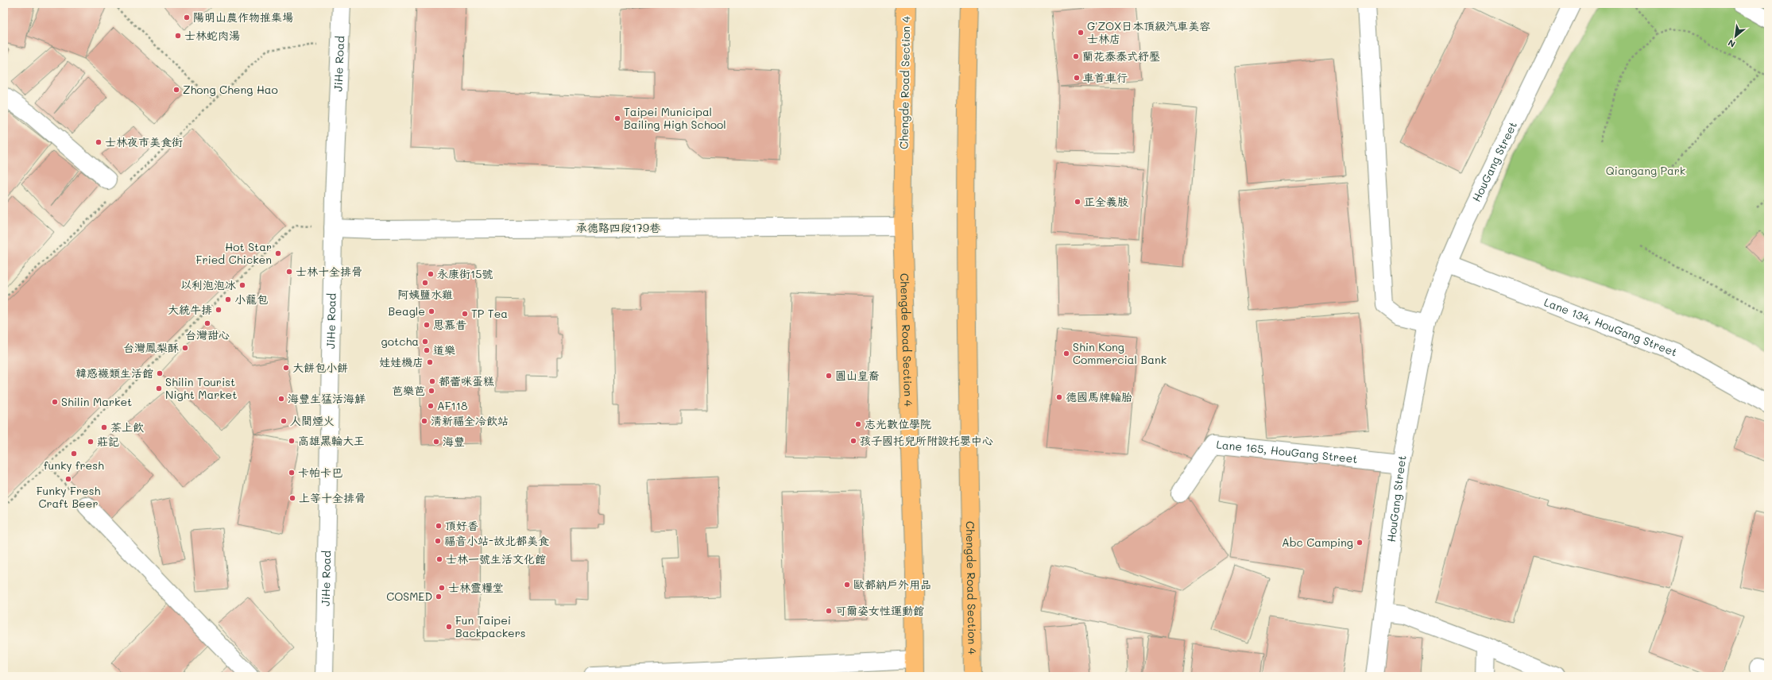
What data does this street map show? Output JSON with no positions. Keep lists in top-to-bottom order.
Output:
{
  "streets": {
    "main road": ["Chengde Road Section 4"],
    "street": [
      "JiHe Road",
      "HouGang Street",
      "承德路四段179巷",
      "Lane 134, HouGang Street",
      "Lane 165, HouGang Street"
    ]
  },
  "crossings": [
    ["JiHe Road", "承德路四段179巷"],
    ["Chengde Road Section 4", "承德路四段179巷"],
    ["HouGang Street", "Lane 134, HouGang Street"],
    ["HouGang Street", "Lane 165, HouGang Street"]
  ],
  "parks": ["Qiangang Park"],
  "places": [
    "陽明山農作物推集場",
    "G'ZOX日本頂級汽車美容 士林店",
    "士林蛇肉湯",
    "蘭花泰泰式紓壓",
    "車首車行",
    "Zhong Cheng Hao",
    "Taipei Municipal Bailing High School",
    "士林夜市美食街",
    "正全義肢",
    "Hot Star Fried Chicken",
    "士林十全排骨",
    "永康街15號",
    "阿姨鹽水雞",
    "以利泡泡冰",
    "小籠包",
    "大統牛排",
    "Beagle",
    "TP Tea",
    "台灣甜心",
    "思慕昔",
    "gotcha",
    "台灣鳳梨酥",
    "道樂",
    "Shin Kong Commercial Bank",
    "娃娃機店",
    "大餅包小餅",
    "韓惑襪類生活館",
    "圓山皇裔",
    "都蕾咪蛋糕",
    "Shilin Tourist Night Market",
    "芭樂芭",
    "德國馬牌輪胎",
    "海豐生猛活海鮮",
    "Shilin Market",
    "AF118",
    "人間煙火",
    "清新福全冷飲站",
    "志光數位學院",
    "茶上飲",
    "高雄黑輪大王",
    "孩子國托兒所附設托嬰中心",
    "莊記",
    "海豐",
    "funky fresh",
    "卡帕卡巴",
    "Funky Fresh Craft Beer",
    "上等十全排骨",
    "頂好香",
    "福音小站-故北都美食",
    "Abc Camping",
    "士林一號生活文化館",
    "歐都納戶外用品",
    "士林靈糧堂",
    "COSMED",
    "可爾姿女性運動館",
    "Fun Taipei Backpackers"
  ],
  "north": "bottom left"
}
